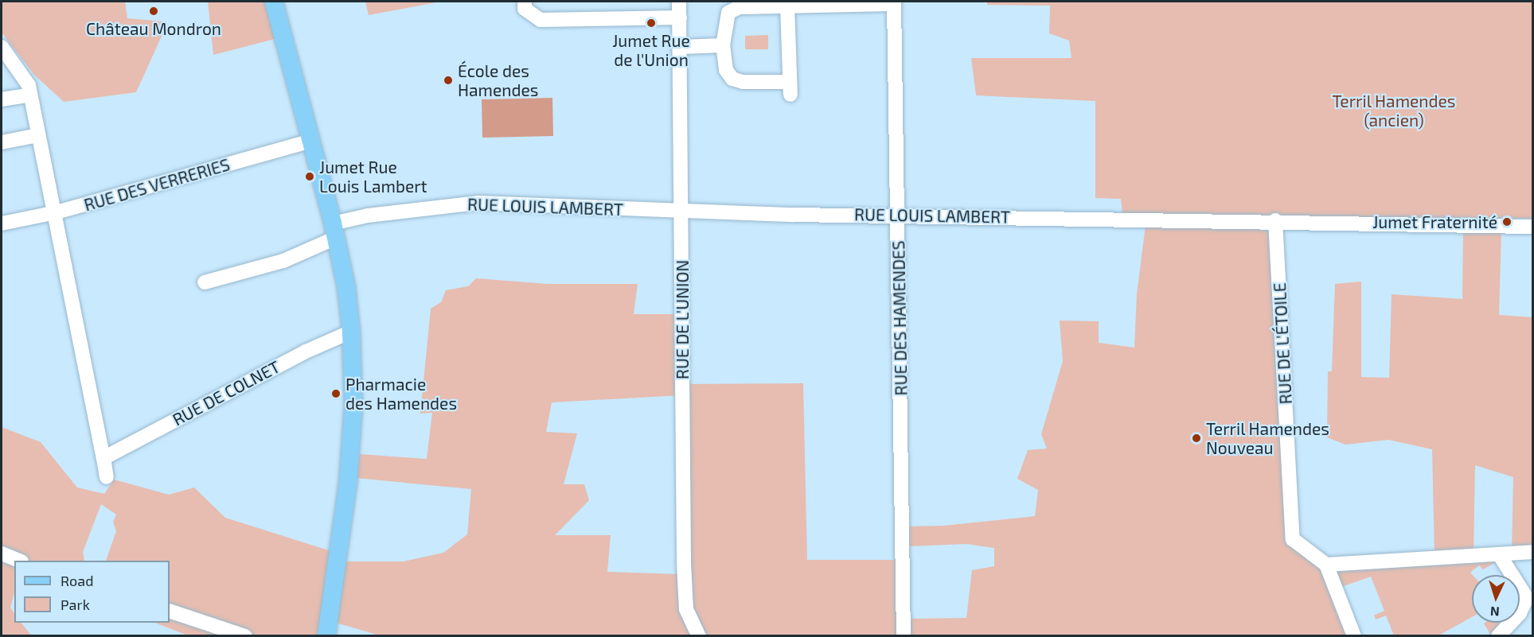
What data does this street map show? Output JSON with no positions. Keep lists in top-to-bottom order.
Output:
{
  "streets": {
    "street": [
      "RUE DES VERRERIES",
      "RUE LOUIS LAMBERT",
      "RUE DES HAMENDES",
      "RUE DE L'UNION",
      "RUE DE L'ÉTOILE",
      "RUE DE COLNET"
    ]
  },
  "crossings": [
    ["RUE LOUIS LAMBERT", "RUE DES HAMENDES"],
    ["RUE LOUIS LAMBERT", "RUE DE L'UNION"],
    ["RUE LOUIS LAMBERT", "RUE DE L'ÉTOILE"]
  ],
  "parks": ["Terril Hamendes (ancien)"],
  "places": [
    "Château Mondron",
    "Jumet Rue de l'Union",
    "École des Hamendes",
    "Jumet Rue Louis Lambert",
    "Jumet Fraternité",
    "Pharmacie des Hamendes",
    "Terril Hamendes Nouveau"
  ],
  "legend": ["Road", "Park"],
  "north": "bottom"
}
